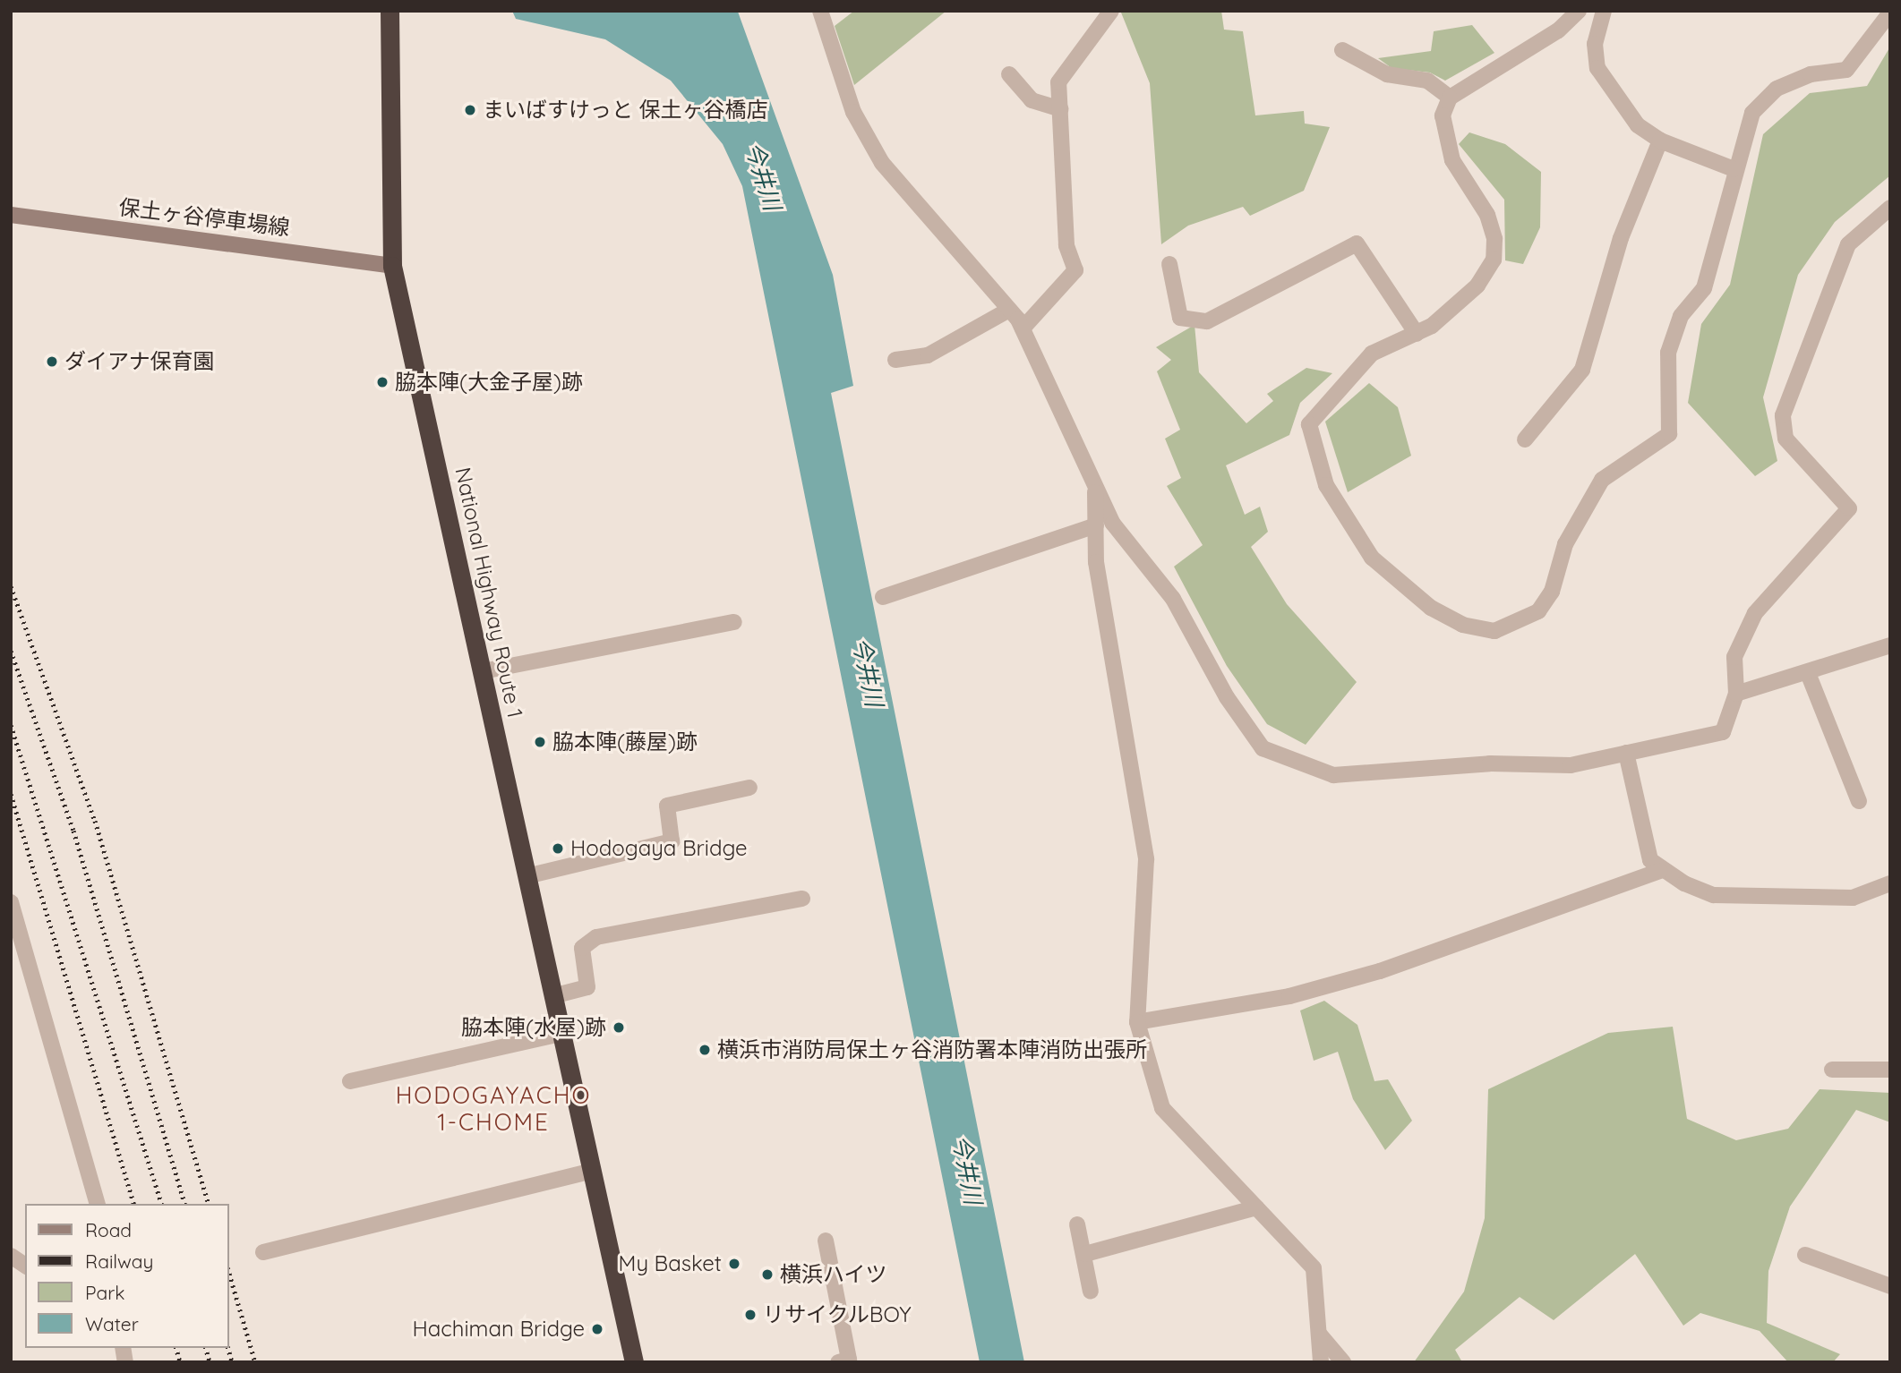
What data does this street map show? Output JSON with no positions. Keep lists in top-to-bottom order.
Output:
{
  "streets": {
    "highway": ["National Highway Route 1"],
    "main road": ["保土ヶ谷停車場線"]
  },
  "crossings": [
    ["保土ヶ谷停車場線", "National Highway Route 1"]
  ],
  "districts": ["HODOGAYACHO 1-CHOME"],
  "water": ["今井川"],
  "places": [
    "まいばすけっと 保土ヶ谷橋店",
    "ダイアナ保育園",
    "脇本陣(大金子屋)跡",
    "脇本陣(藤屋)跡",
    "Hodogaya Bridge",
    "脇本陣(水屋)跡",
    "横浜市消防局保土ヶ谷消防署本陣消防出張所",
    "My Basket",
    "横浜ハイツ",
    "リサイクルBOY",
    "Hachiman Bridge"
  ],
  "legend": [
    "Road",
    "Railway",
    "Park",
    "Water"
  ]
}
